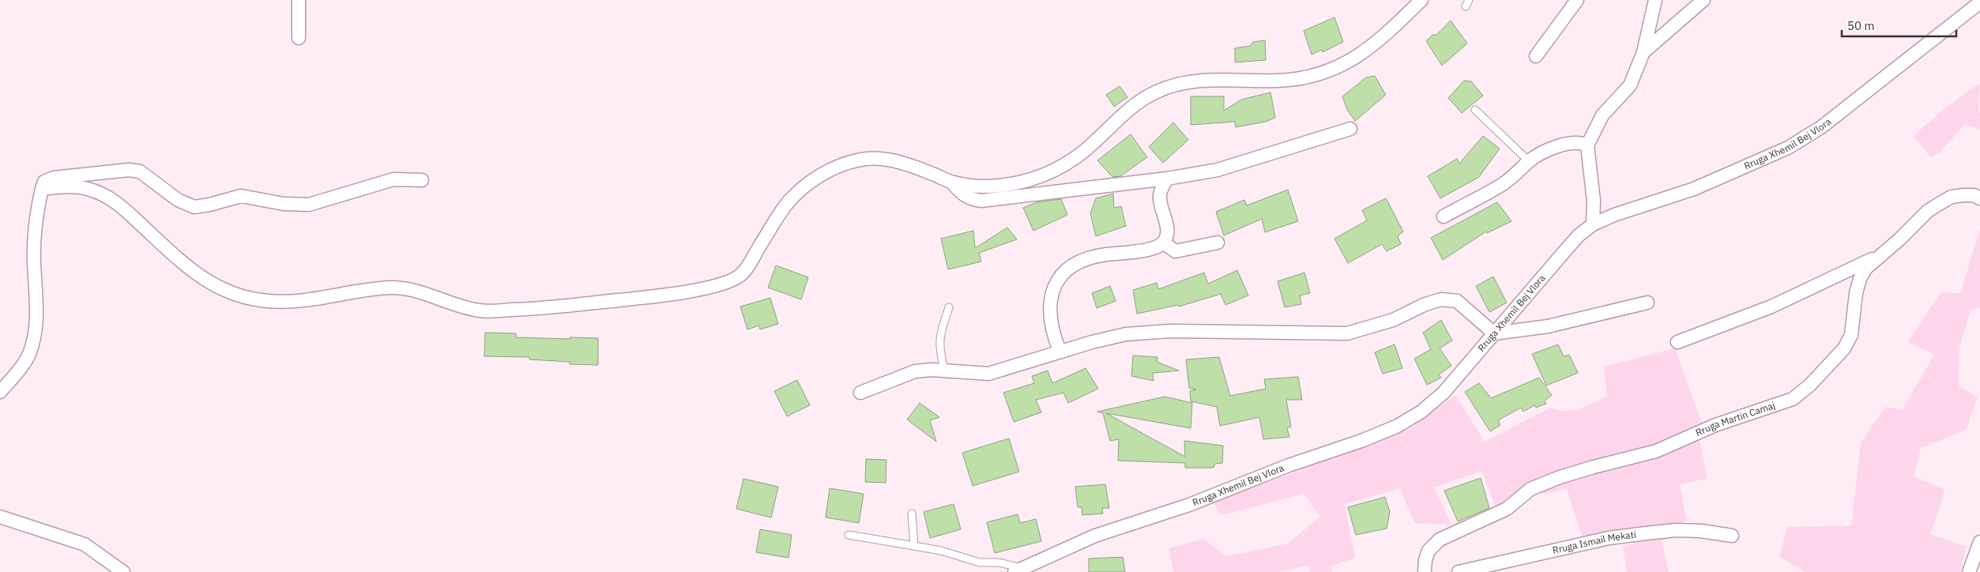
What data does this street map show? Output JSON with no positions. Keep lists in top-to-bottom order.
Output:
{
  "streets": {
    "street": ["Rruga Xhemil Bej Vlora", "Rruga Martin Camaj", "Rruga Ismail Mekati"]
  },
  "scale_bar": "50 m"
}
